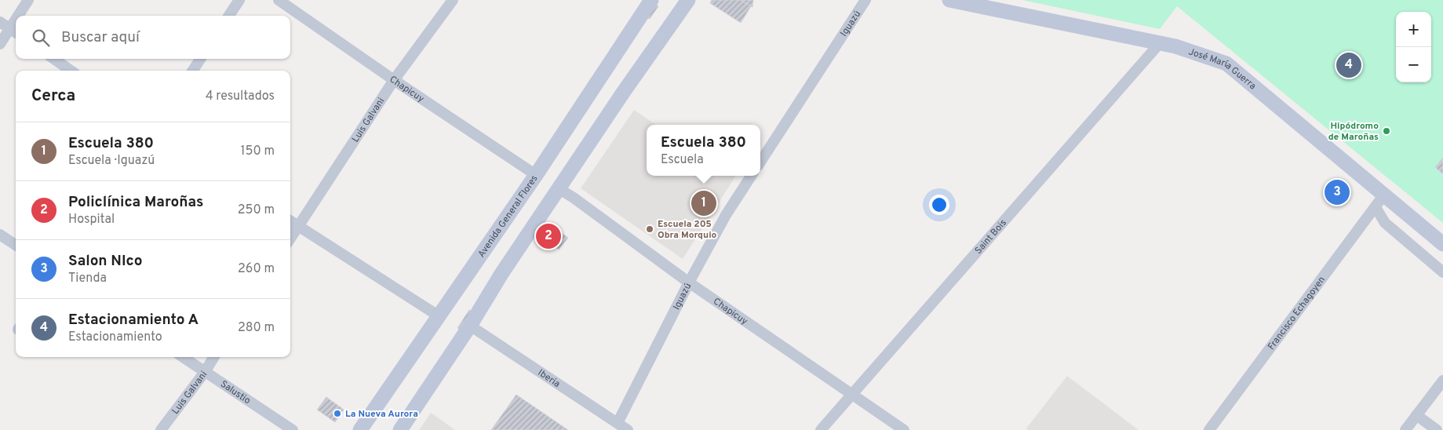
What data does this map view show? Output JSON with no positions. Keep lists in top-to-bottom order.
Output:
{
  "streets": {
    "main road": ["José María Guerra", "Avenida General Flores"],
    "street": [
      "Iguazú",
      "Chapicuy",
      "Luis Galvani",
      "Saint Bois",
      "Francisco Echagoyen",
      "Iberia",
      "Salustio"
    ]
  },
  "crossings": [
    ["Iguazú", "Chapicuy"],
    ["Iguazú", "Iberia"],
    ["José María Guerra", "Saint Bois"],
    ["José María Guerra", "Francisco Echagoyen"],
    ["Chapicuy", "Luis Galvani"],
    ["Chapicuy", "Avenida General Flores"],
    ["Chapicuy", "Saint Bois"],
    ["Luis Galvani", "Salustio"]
  ],
  "places": ["Hipódromo de Maroñas", "Escuela 205 Obra Morquio", "La Nueva Aurora"],
  "page": {
    "map_buttons": ["+", "−"],
    "search": "Buscar aquí",
    "pins": [
      "4",
      "3",
      "1",
      "2"
    ],
    "heading": ["Cerca", "4 resultados"],
    "list": [
      {
        "mark": "1",
        "name": "Escuela 380",
        "note": "Escuela · Iguazú",
        "value": "150 m"
      },
      {
        "mark": "2",
        "name": "Policlínica Maroñas",
        "note": "Hospital",
        "value": "250 m"
      },
      {
        "mark": "3",
        "name": "Salon NIco",
        "note": "Tienda",
        "value": "260 m"
      },
      {
        "mark": "4",
        "name": "Estacionamiento A",
        "note": "Estacionamiento",
        "value": "280 m"
      }
    ],
    "popup": ["Escuela 380", "Escuela"]
  }
}
